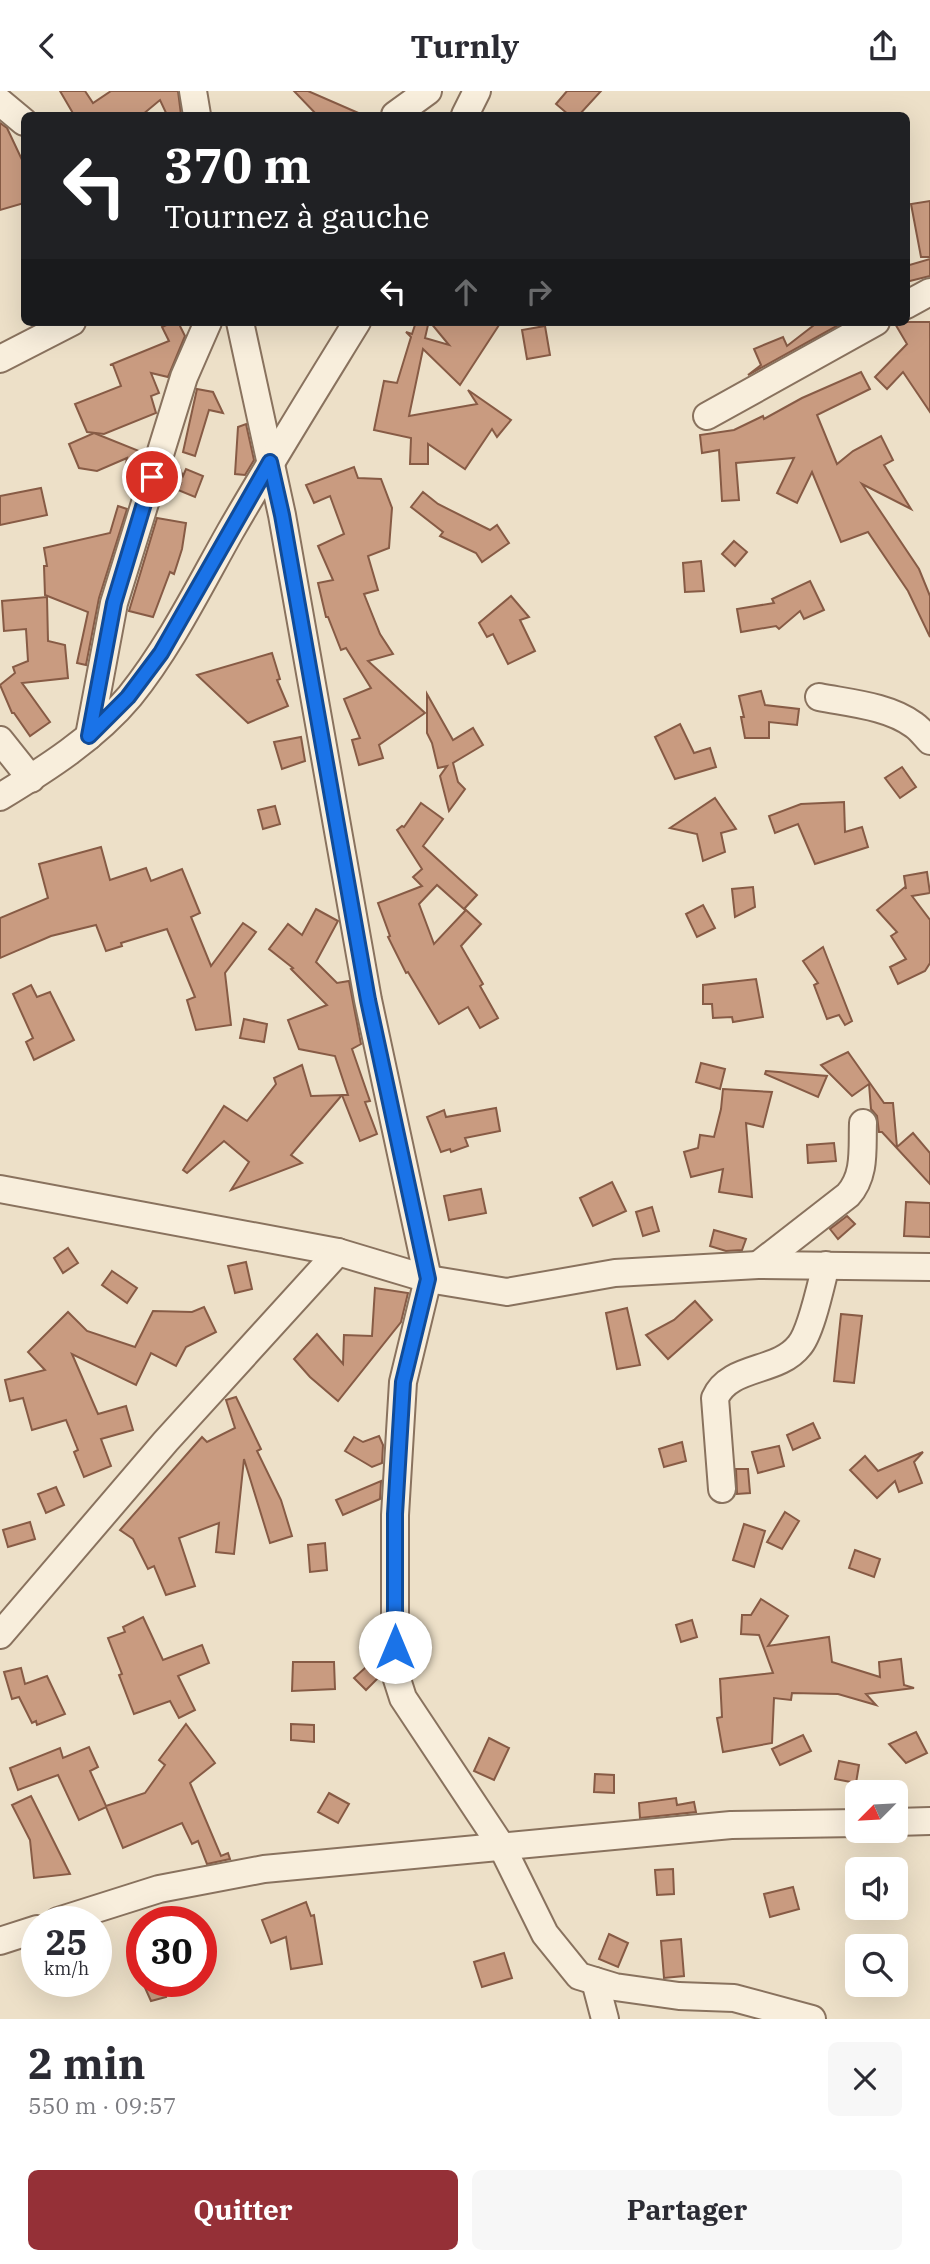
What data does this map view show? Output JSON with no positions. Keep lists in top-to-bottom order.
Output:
{
  "north": "bottom left",
  "page": {
    "header": "Turnly",
    "turn": ["370 m", "Tournez à gauche"],
    "speed": "25 km/h",
    "limit": "30",
    "heading": ["2 min", "550 m · 09:57"],
    "buttons": ["Quitter", "Partager"]
  }
}
